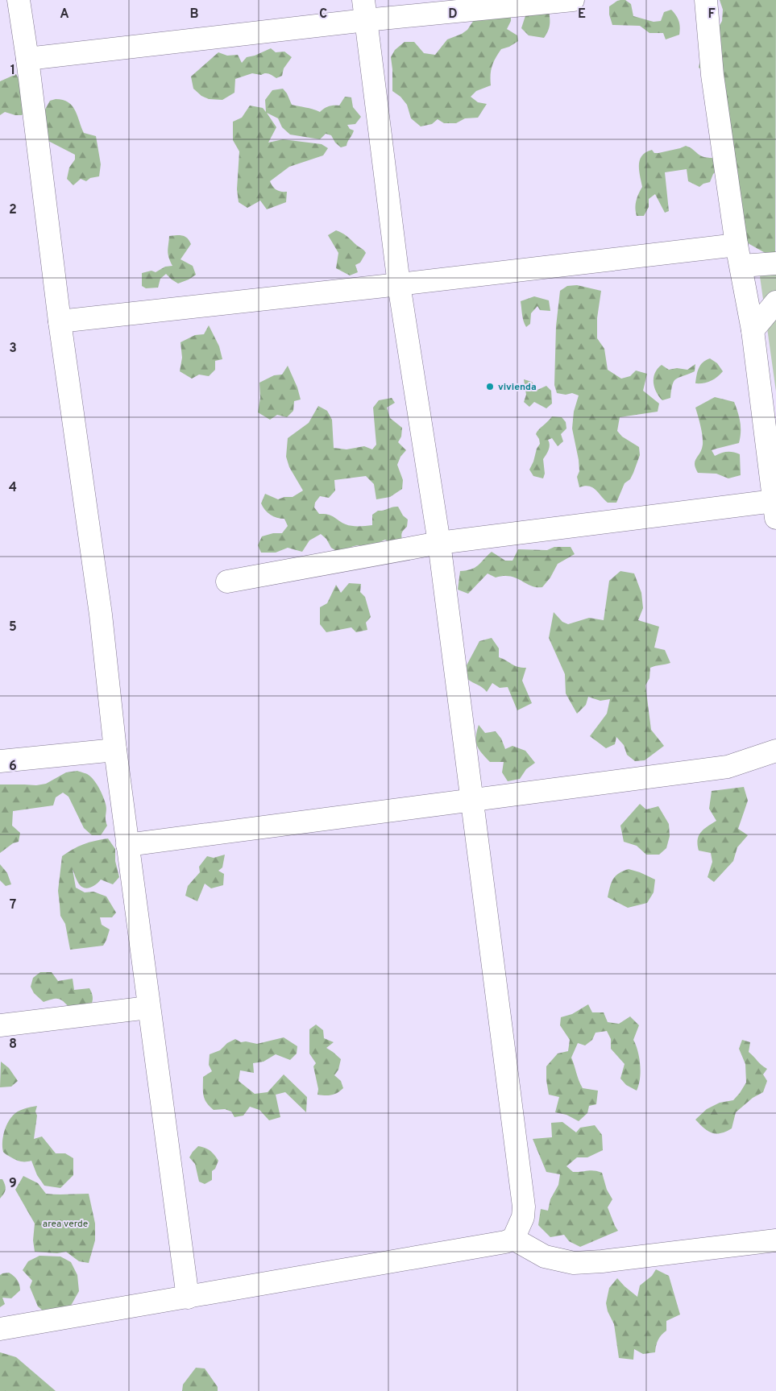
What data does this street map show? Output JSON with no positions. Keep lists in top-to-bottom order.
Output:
{
  "parks": ["area verde"],
  "places": ["vivienda"],
  "grid": {
    "columns": [
      "A",
      "B",
      "C",
      "D",
      "E",
      "F"
    ],
    "rows": [
      "1",
      "2",
      "3",
      "4",
      "5",
      "6",
      "7",
      "8",
      "9"
    ]
  }
}
